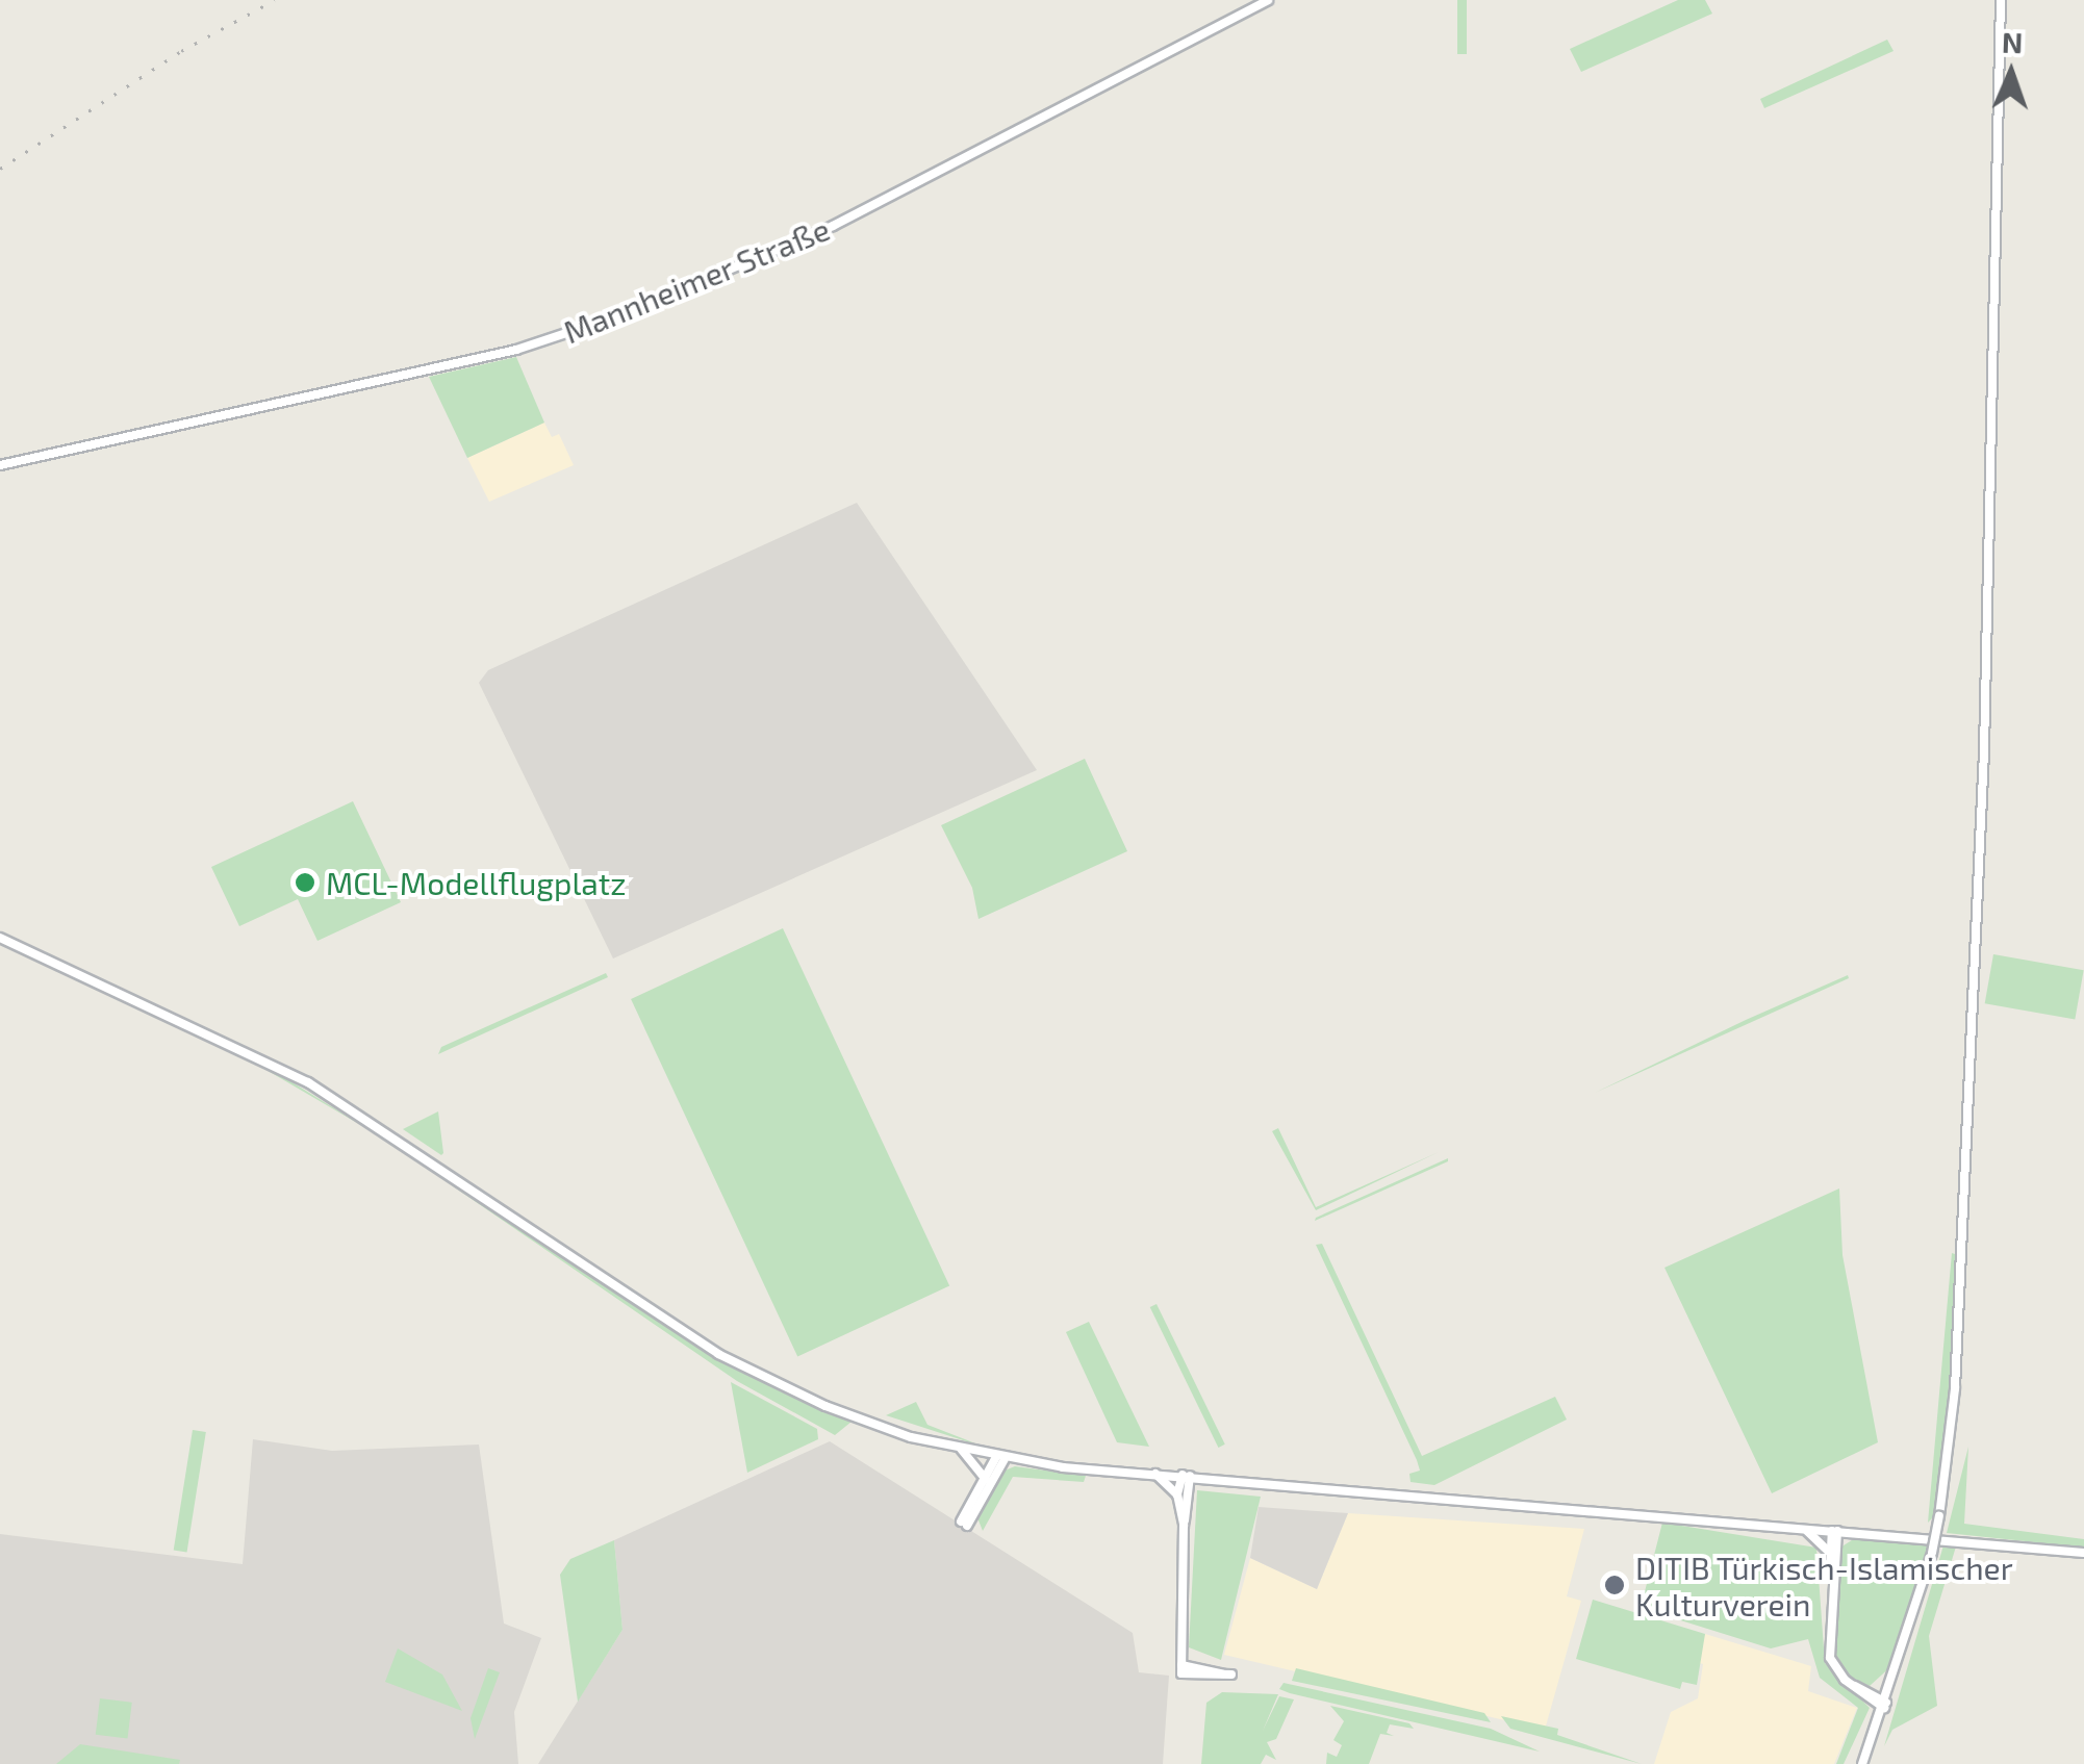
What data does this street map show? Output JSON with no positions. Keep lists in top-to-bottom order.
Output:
{
  "streets": {
    "main road": ["Mannheimer Straße"]
  },
  "places": ["MCL-Modellflugplatz", "DITIB Türkisch-Islamischer Kulturverein"],
  "north": "top"
}
